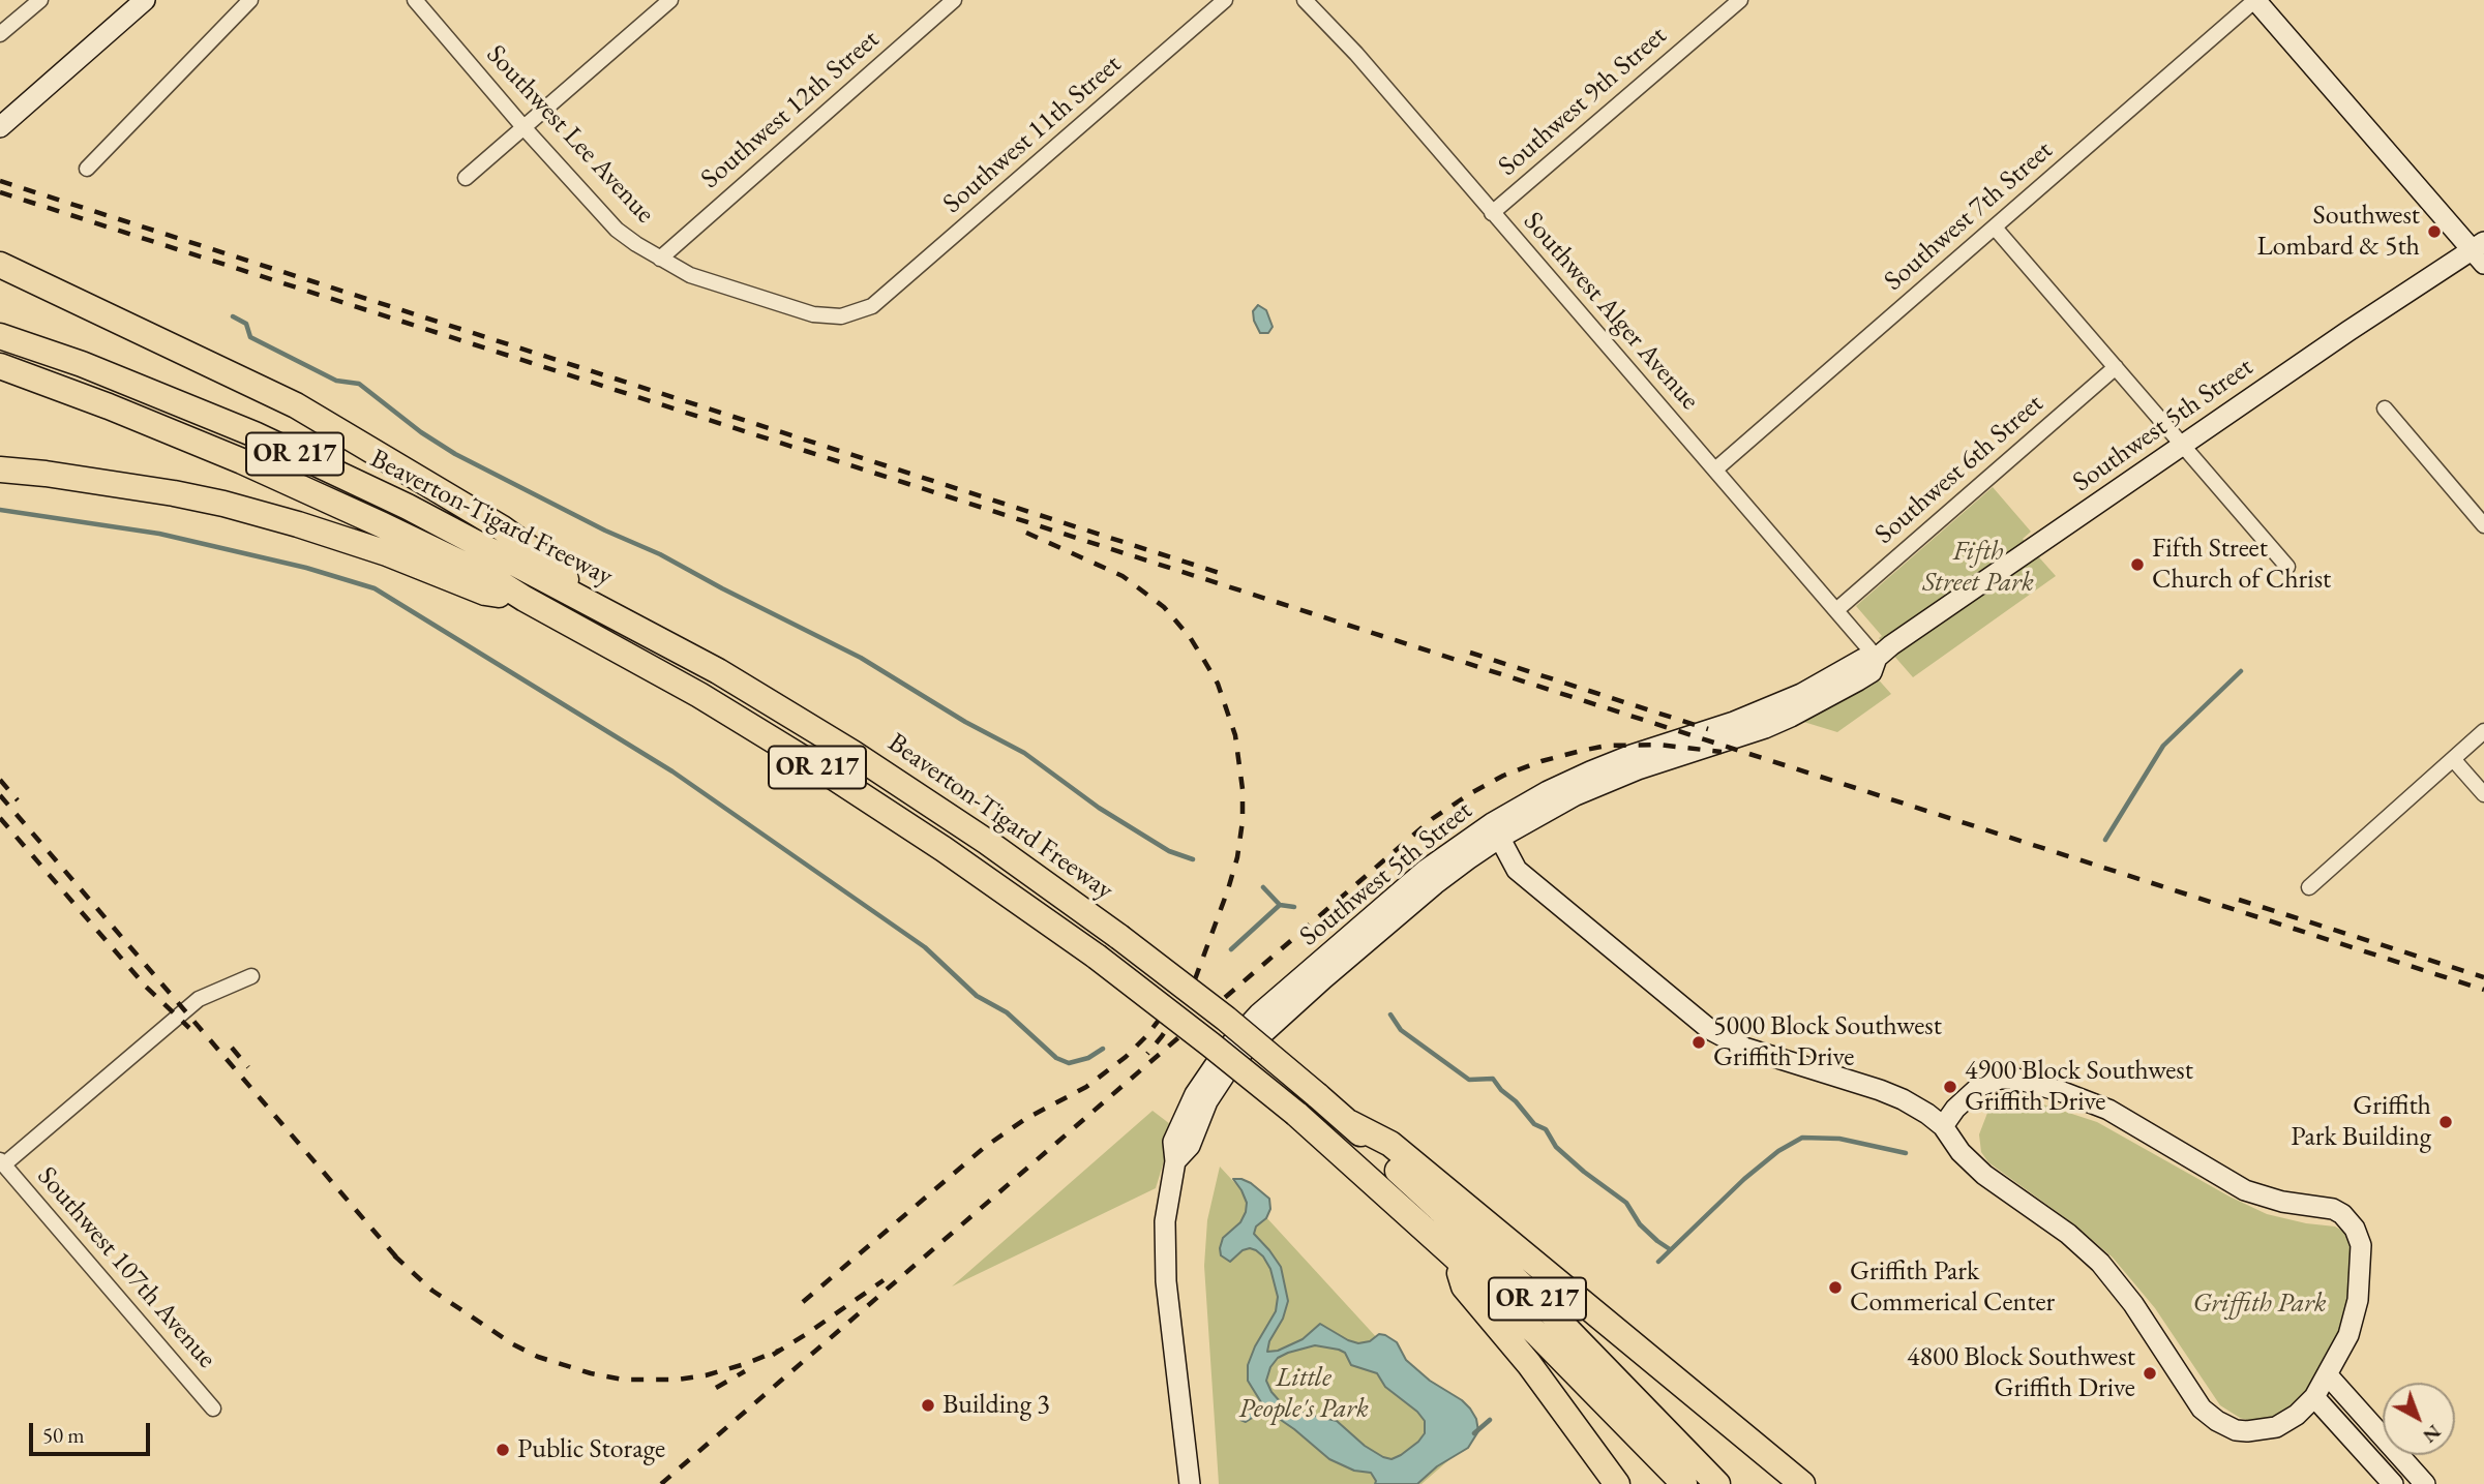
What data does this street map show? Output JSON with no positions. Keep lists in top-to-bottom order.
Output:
{
  "streets": {
    "highway": ["OR 217", "Beaverton-Tigard Freeway"],
    "street": [
      "Southwest 9th Street",
      "Southwest 12th Street",
      "Southwest Lee Avenue",
      "Southwest 11th Street",
      "Southwest 7th Street",
      "Southwest Alger Avenue",
      "Southwest 5th Street",
      "Southwest 6th Street",
      "Southwest 107th Avenue"
    ]
  },
  "crossings": [
    ["Southwest 9th Street", "Southwest Alger Avenue"],
    ["Southwest 12th Street", "Southwest Lee Avenue"],
    ["Southwest Lee Avenue", "Southwest 11th Street"],
    ["Southwest 7th Street", "Southwest Alger Avenue"],
    ["Southwest Alger Avenue", "Southwest 5th Street"],
    ["Southwest Alger Avenue", "Southwest 6th Street"]
  ],
  "parks": ["Fifth Street Park", "Griffith Park", "Little People's Park"],
  "places": [
    "Southwest Lombard & 5th",
    "Fifth Street Church of Christ",
    "5000 Block Southwest Griffith Drive",
    "4900 Block Southwest Griffith Drive",
    "Griffith Park Building",
    "Griffith Park Commerical Center",
    "4800 Block Southwest Griffith Drive",
    "Building 3",
    "Public Storage"
  ],
  "scale_bar": "50 m",
  "north": "bottom right"
}
